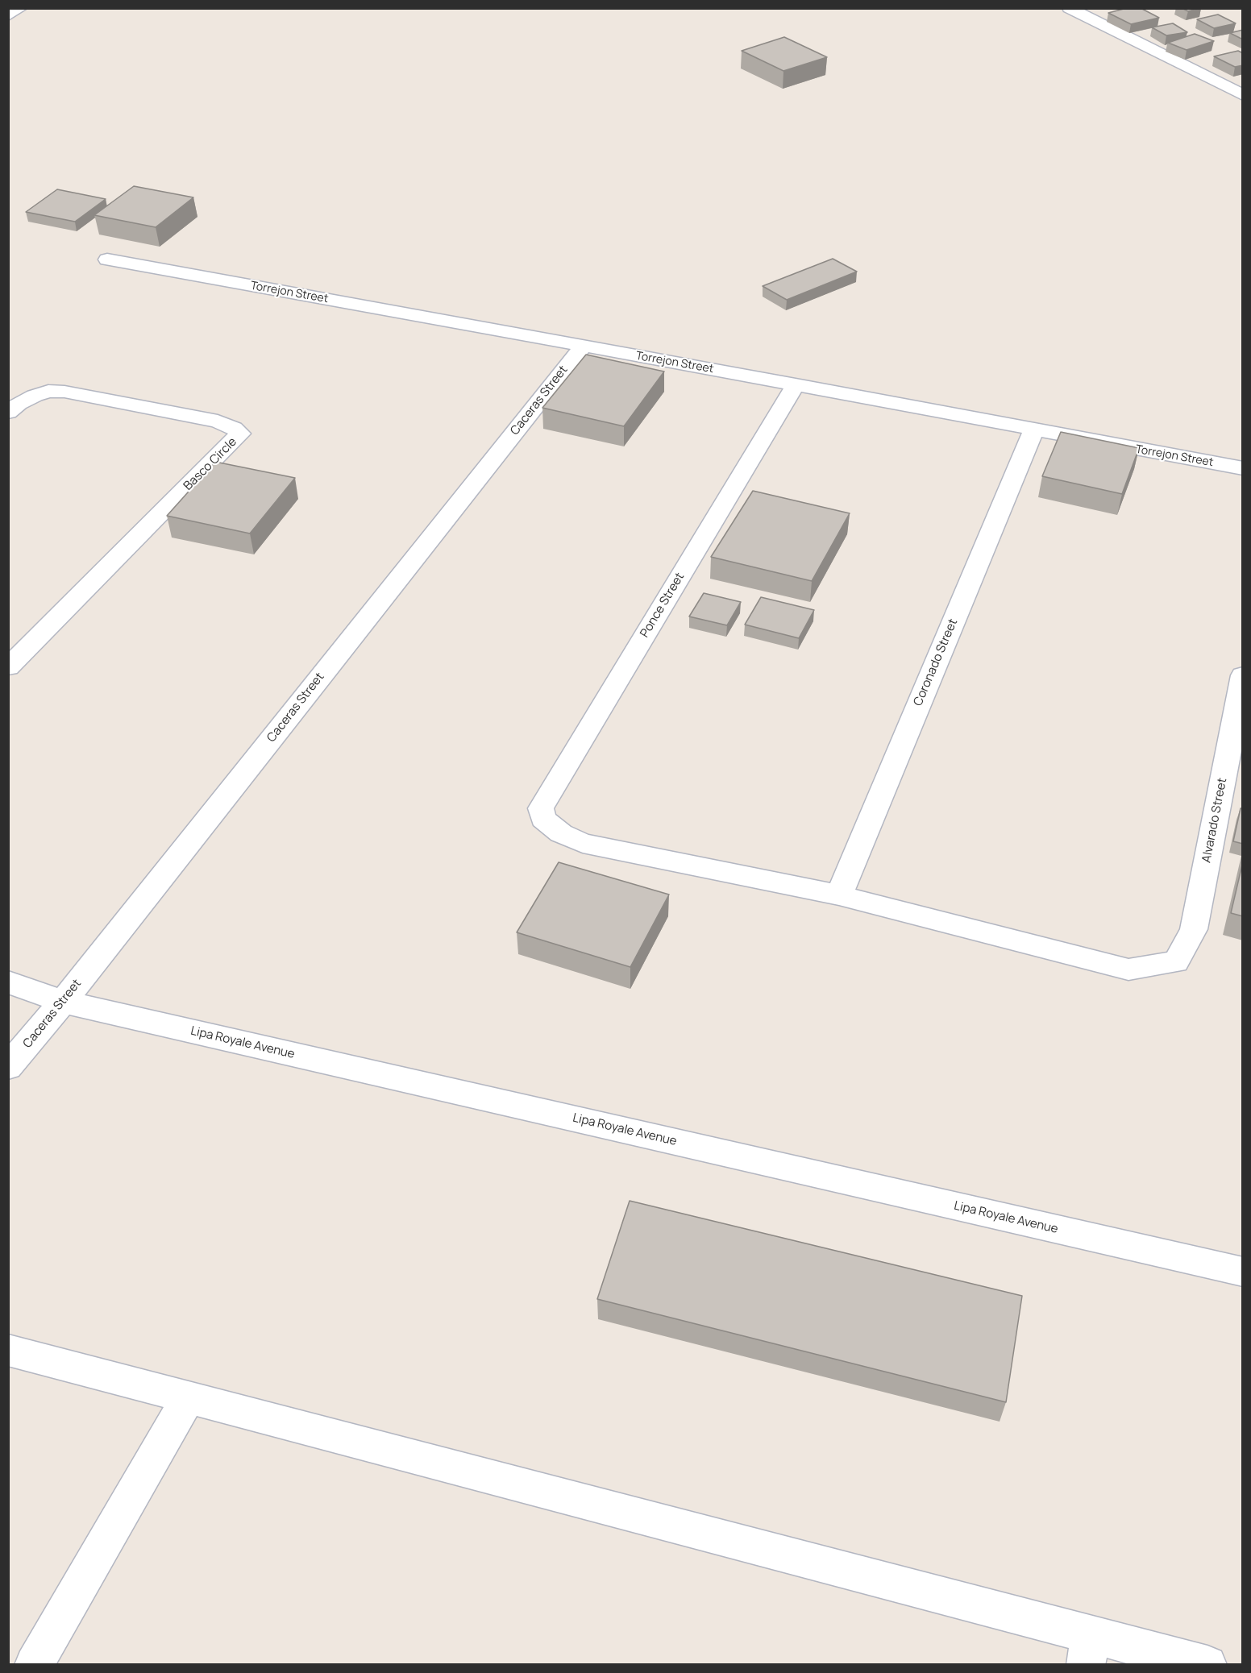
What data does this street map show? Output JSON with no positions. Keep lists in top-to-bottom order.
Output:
{
  "streets": {
    "street": [
      "Torrejon Street",
      "Caceras Street",
      "Basco Circle",
      "Ponce Street",
      "Coronado Street",
      "Alvarado Street",
      "Lipa Royale Avenue"
    ]
  },
  "crossings": [
    ["Torrejon Street", "Caceras Street"],
    ["Torrejon Street", "Ponce Street"],
    ["Torrejon Street", "Coronado Street"],
    ["Caceras Street", "Lipa Royale Avenue"],
    ["Ponce Street", "Coronado Street"],
    ["Ponce Street", "Alvarado Street"],
    ["Coronado Street", "Alvarado Street"]
  ]
}
